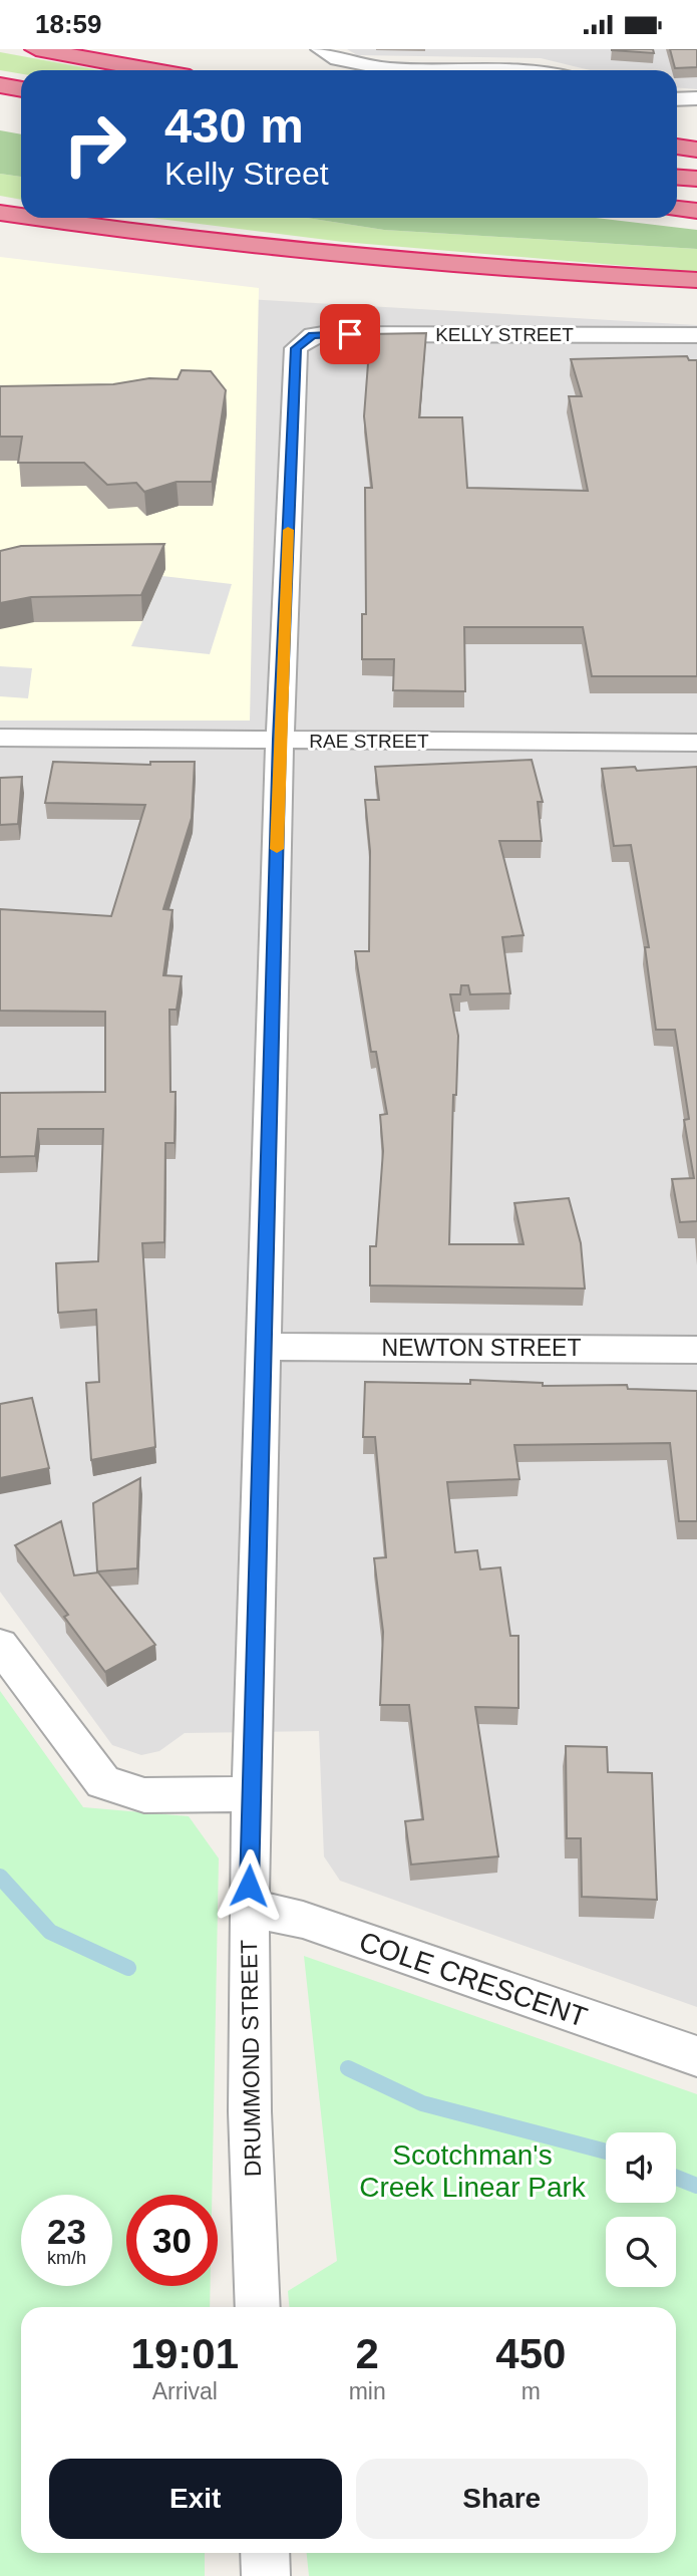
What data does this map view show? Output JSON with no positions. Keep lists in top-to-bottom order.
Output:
{
  "streets": {
    "street": [
      "KELLY STREET",
      "RAE STREET",
      "NEWTON STREET",
      "COLE CRESCENT",
      "DRUMMOND STREET"
    ]
  },
  "crossings": [
    ["KELLY STREET", "DRUMMOND STREET"],
    ["RAE STREET", "DRUMMOND STREET"],
    ["NEWTON STREET", "DRUMMOND STREET"],
    ["COLE CRESCENT", "DRUMMOND STREET"]
  ],
  "parks": ["Scotchman's Creek Linear Park"],
  "page": {
    "status": "18:59",
    "turn": ["430 m", "Kelly Street"],
    "speed": "23 km/h",
    "limit": "30",
    "eta": [
      "19:01",
      "Arrival",
      "2",
      "min",
      "450",
      "m"
    ],
    "buttons": ["Exit", "Share"]
  }
}
